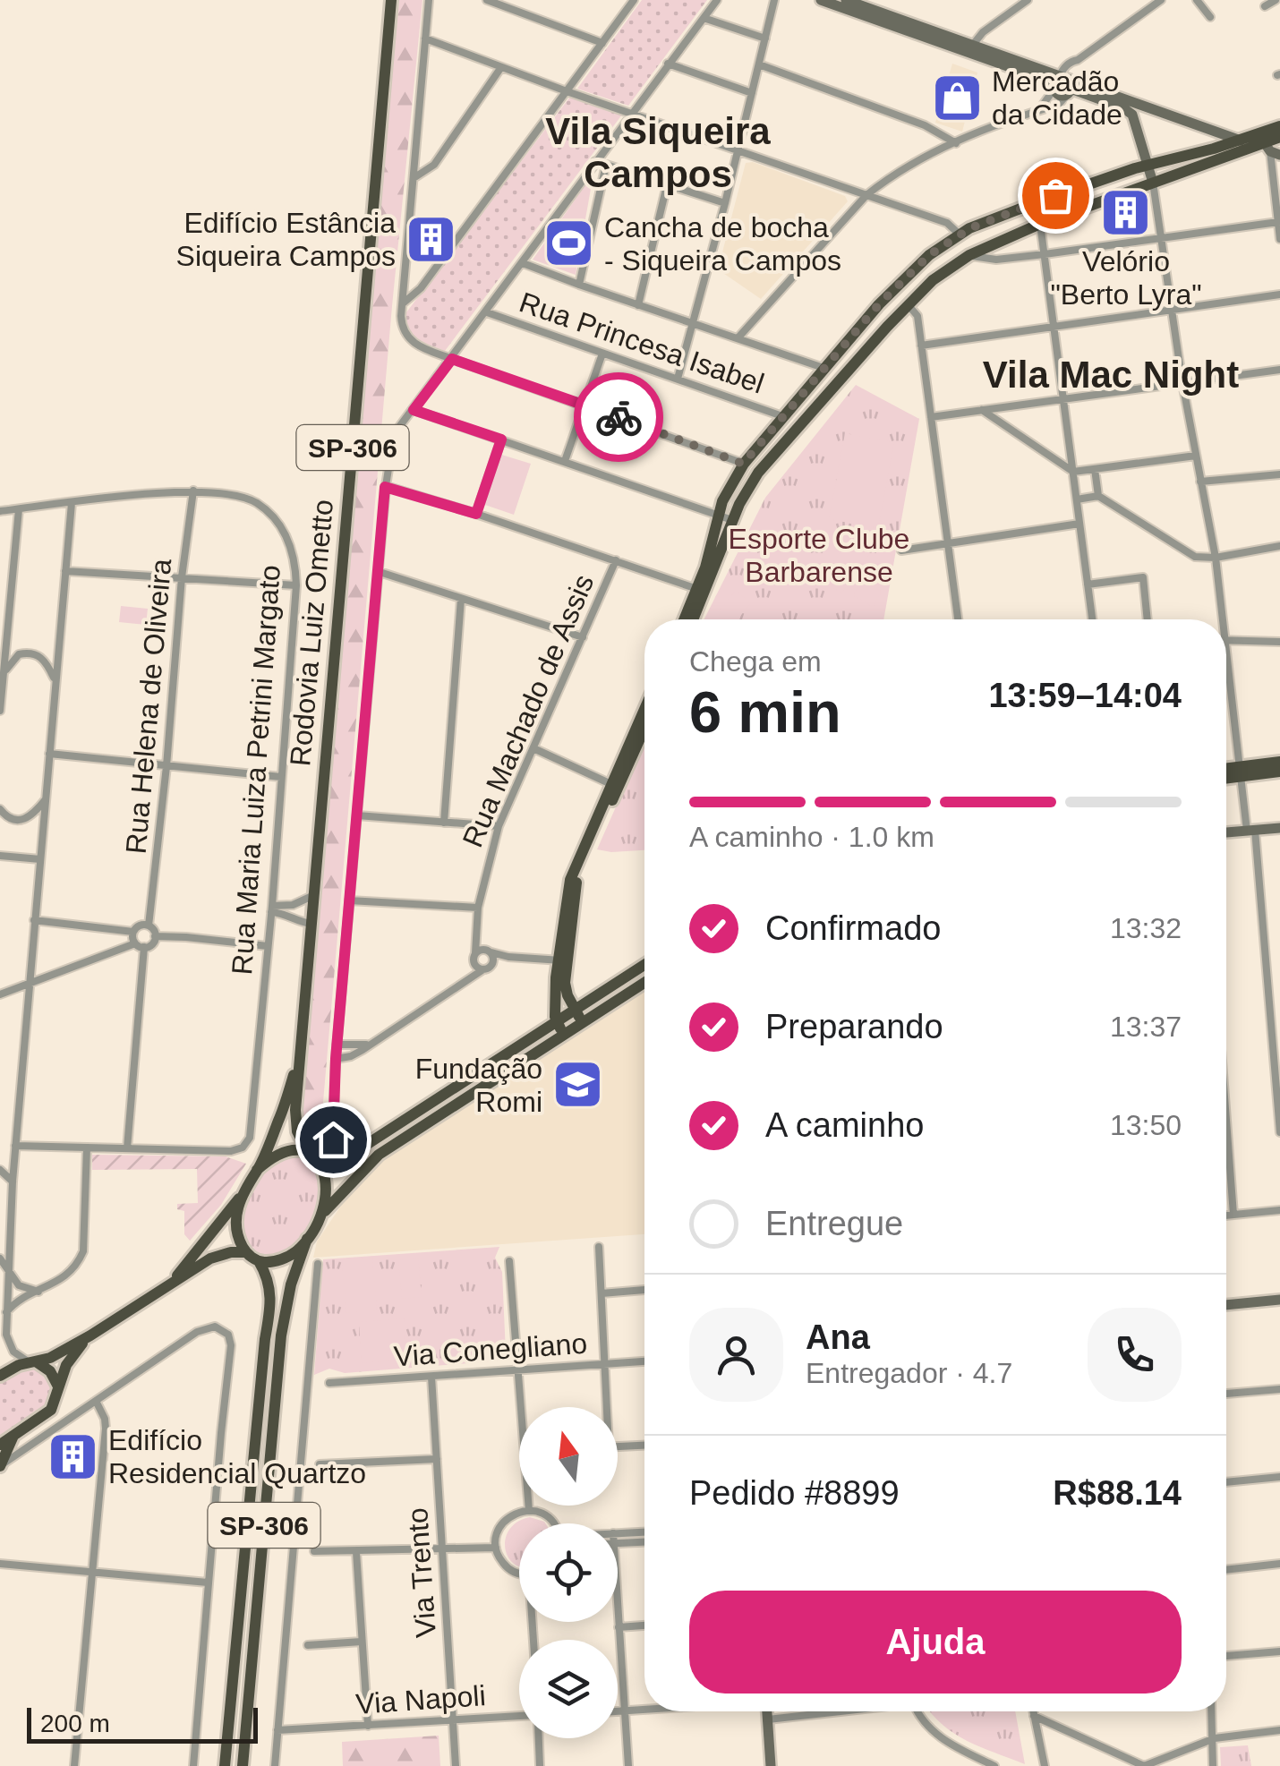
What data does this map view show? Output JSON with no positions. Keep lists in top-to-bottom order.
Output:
{
  "streets": {
    "main road": ["SP-306", "Rodovia Luiz Ometto"],
    "street": [
      "Rua Princesa Isabel",
      "Rua Helena de Oliveira",
      "Rua Machado de Assis",
      "Rua Maria Luiza Petrini Margato",
      "Via Conegliano",
      "Via Trento",
      "Via Napoli"
    ]
  },
  "crossings": [
    ["SP-306", "Rodovia Luiz Ometto"],
    ["Rua Helena de Oliveira", "Rua Maria Luiza Petrini Margato"],
    ["Via Conegliano", "Via Trento"],
    ["Via Trento", "Via Napoli"]
  ],
  "districts": ["Vila Siqueira Campos", "Vila Mac Night"],
  "parks": ["Esporte Clube Barbarense"],
  "places": {
    "shop": ["Mercadão da Cidade"],
    "building": ["Velório \"Berto Lyra\"", "Edifício Estância Siqueira Campos", "Edifício Residencial Quartzo"],
    "sports": ["Cancha de bocha - Siqueira Campos"],
    "school or university": ["Fundação Romi"]
  },
  "scale_bar": "200 m",
  "north": "top",
  "page": {
    "heading": ["6 min", "Chega em", "13:59–14:04"],
    "panel": [
      "Ana",
      "Entregador · 4.7",
      "Pedido #8899",
      "R$88.14"
    ],
    "bar": "A caminho · 1.0 km",
    "list": [
      ["Confirmado", "13:32"],
      ["Preparando", "13:37"],
      ["A caminho", "13:50"],
      "Entregue"
    ],
    "buttons": "Ajuda",
    "scale": "200 m"
  }
}
